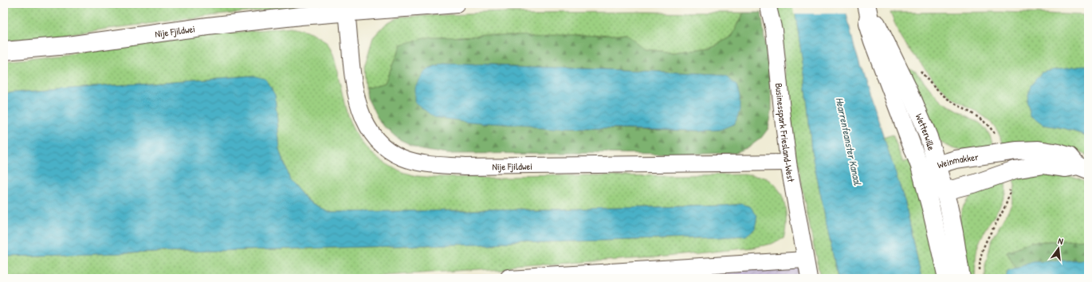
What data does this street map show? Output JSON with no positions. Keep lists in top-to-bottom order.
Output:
{
  "streets": {
    "street": [
      "Nije Fjildwei",
      "Businesspark Friesland-West",
      "Wetterwille",
      "Weinmakker"
    ]
  },
  "crossings": [
    ["Nije Fjildwei", "Businesspark Friesland-West"],
    ["Wetterwille", "Weinmakker"]
  ],
  "water": ["Hearrenfeanster Kanaal"],
  "north": "top"
}
